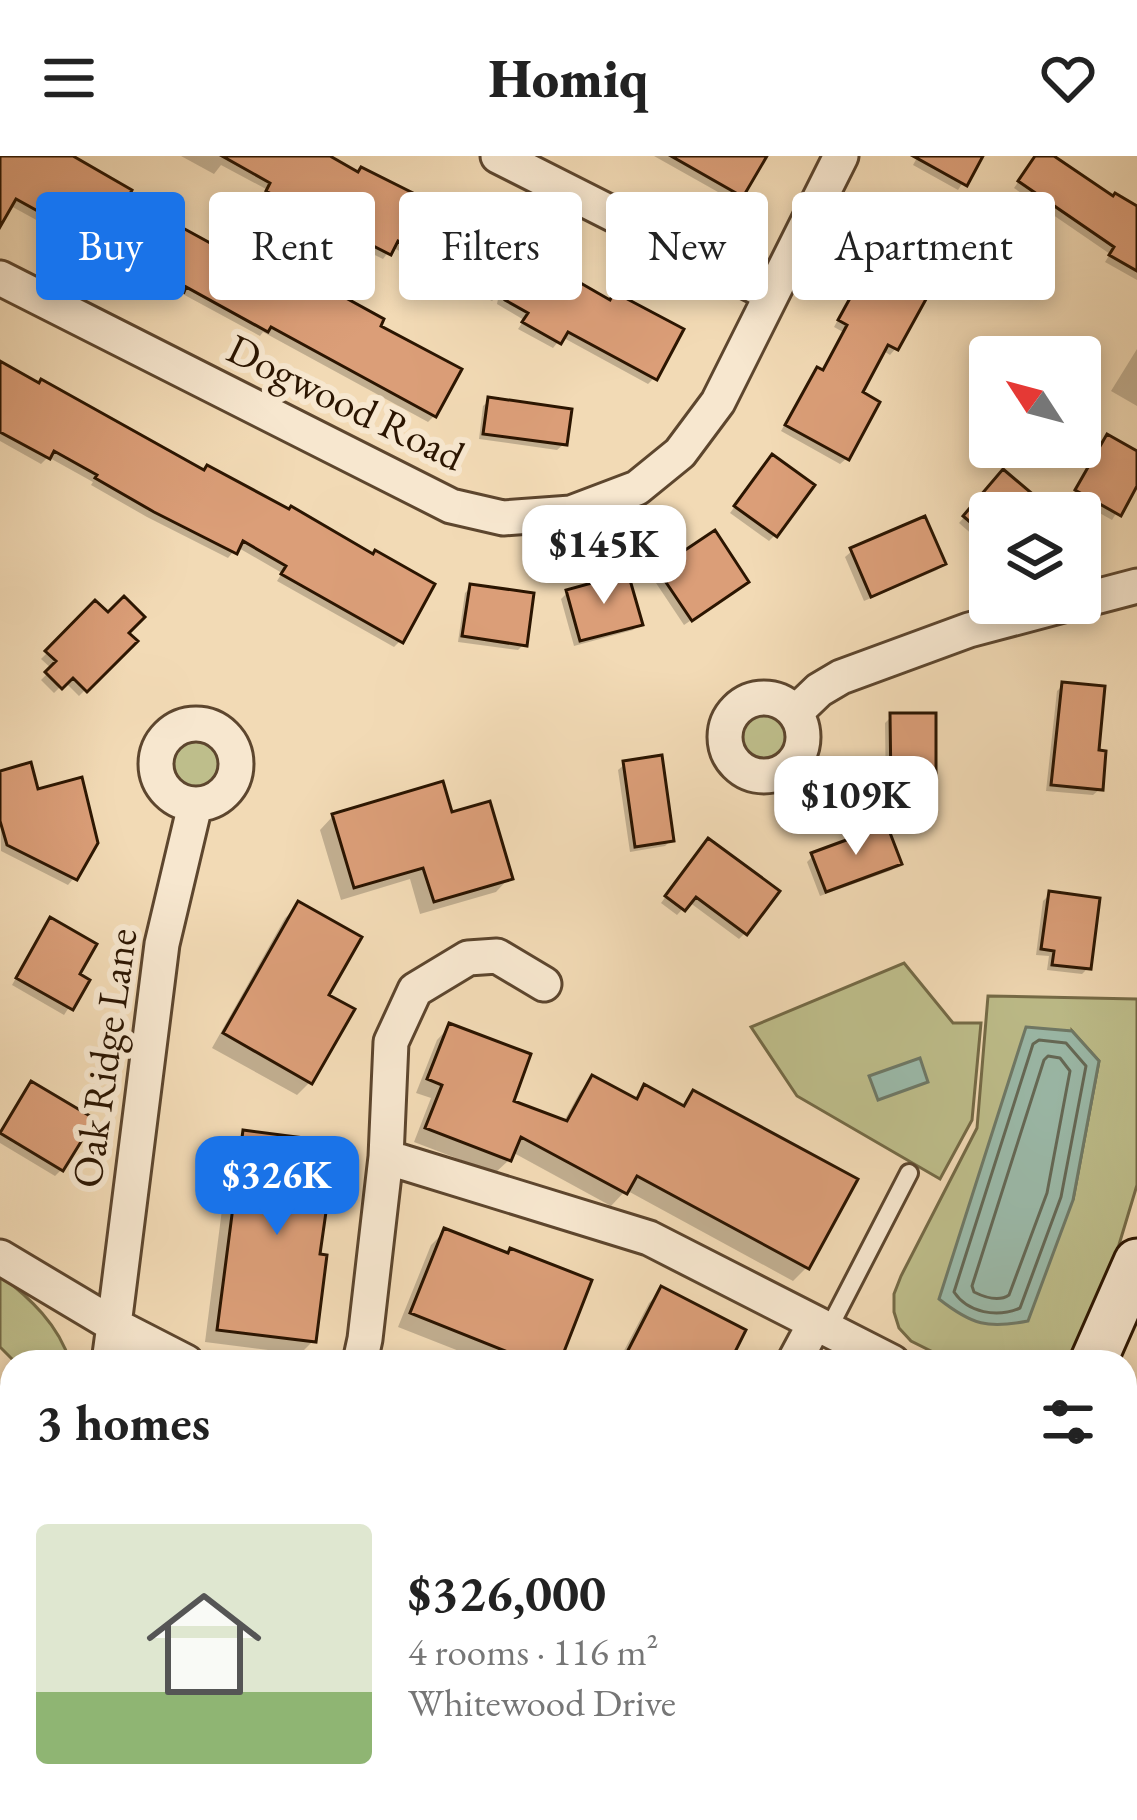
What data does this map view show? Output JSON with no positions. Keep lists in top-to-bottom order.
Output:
{
  "streets": {
    "street": ["Dogwood Road", "Oak Ridge Lane"]
  },
  "north": "top left",
  "page": {
    "header": "Homiq",
    "chip": [
      "Buy",
      "Rent",
      "Filters",
      "New",
      "Apartment"
    ],
    "price": ["$145K", "$109K", "$326K"],
    "heading": "3 homes",
    "list": [
      {
        "name": "$326,000",
        "note": "4 rooms · 116 m² · Whitewood Drive"
      }
    ]
  }
}
